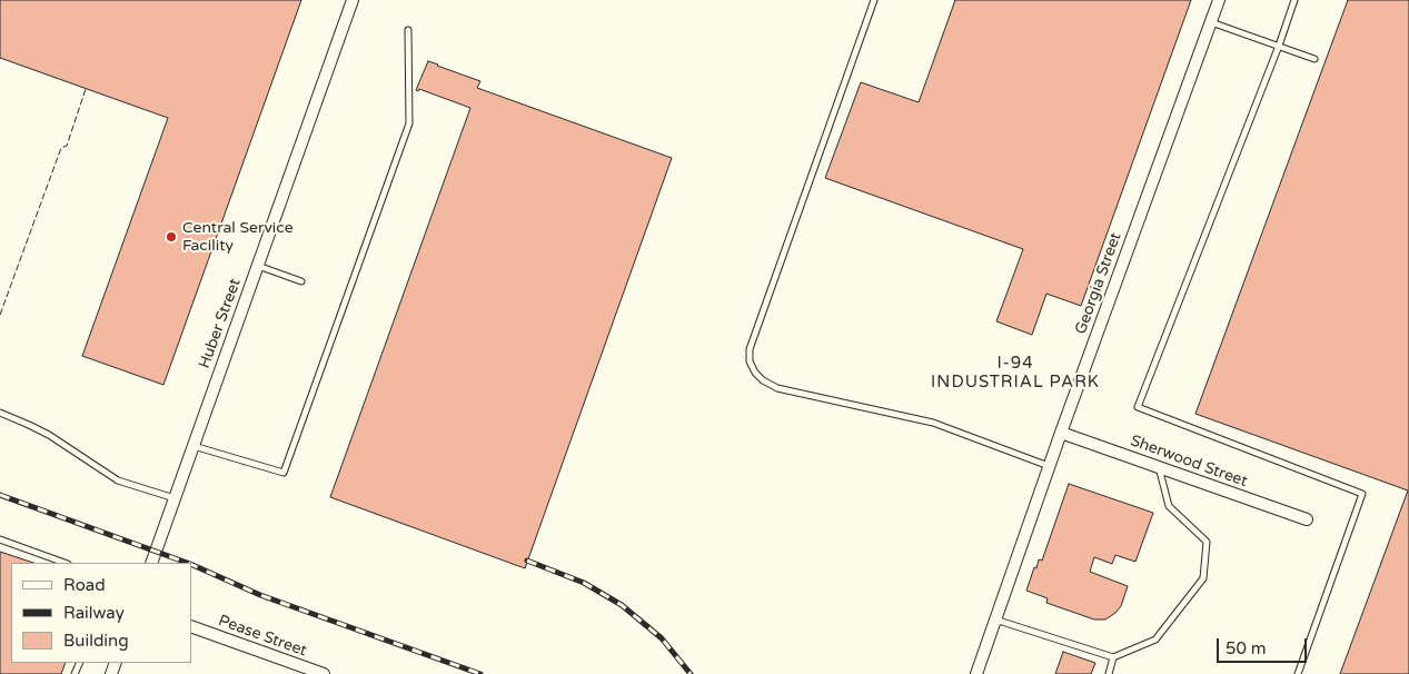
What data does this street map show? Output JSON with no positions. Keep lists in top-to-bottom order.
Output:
{
  "streets": {
    "street": [
      "Georgia Street",
      "Huber Street",
      "Sherwood Street",
      "Pease Street"
    ]
  },
  "crossings": [
    ["Georgia Street", "Sherwood Street"]
  ],
  "districts": ["I-94 INDUSTRIAL PARK"],
  "places": ["Central Service Facility"],
  "legend": ["Road", "Railway", "Building"],
  "scale_bar": "50 m"
}
